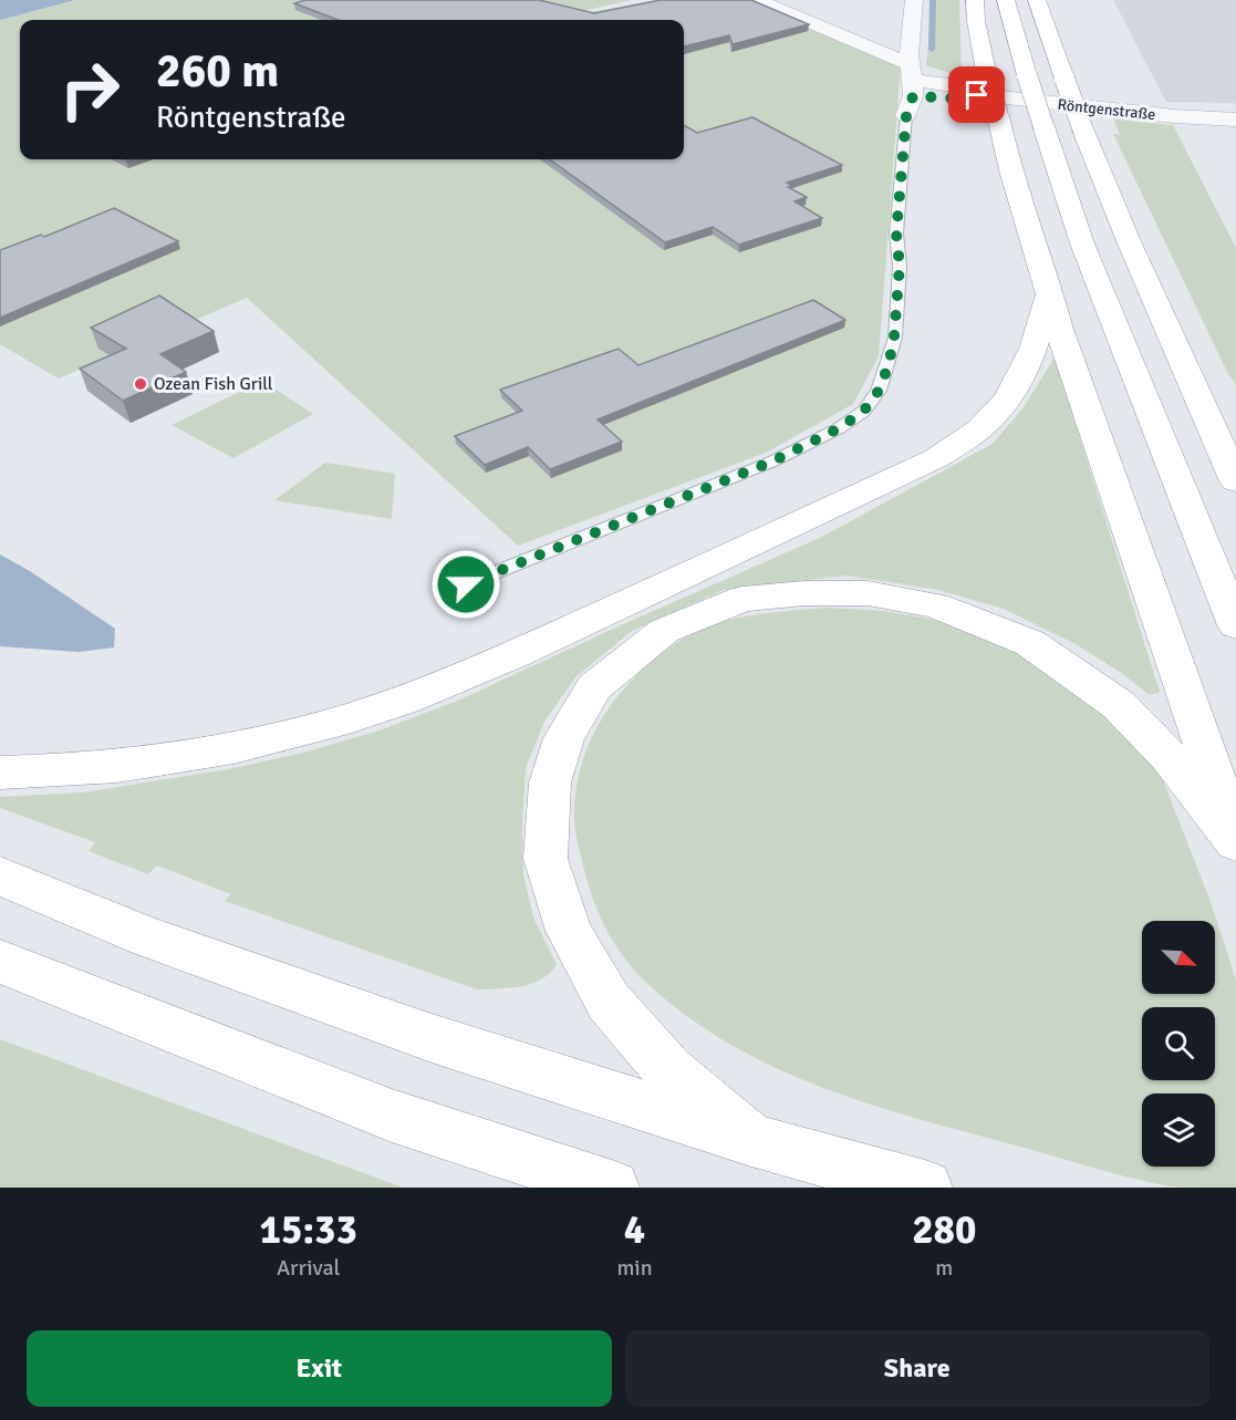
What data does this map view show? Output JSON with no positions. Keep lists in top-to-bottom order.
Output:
{
  "streets": {
    "street": ["Röntgenstraße"]
  },
  "places": ["Ozean Fish Grill"],
  "north": "bottom right",
  "page": {
    "turn": ["260 m", "Röntgenstraße"],
    "eta": [
      "15:33",
      "Arrival",
      "4",
      "min",
      "280",
      "m"
    ],
    "buttons": ["Exit", "Share"]
  }
}
